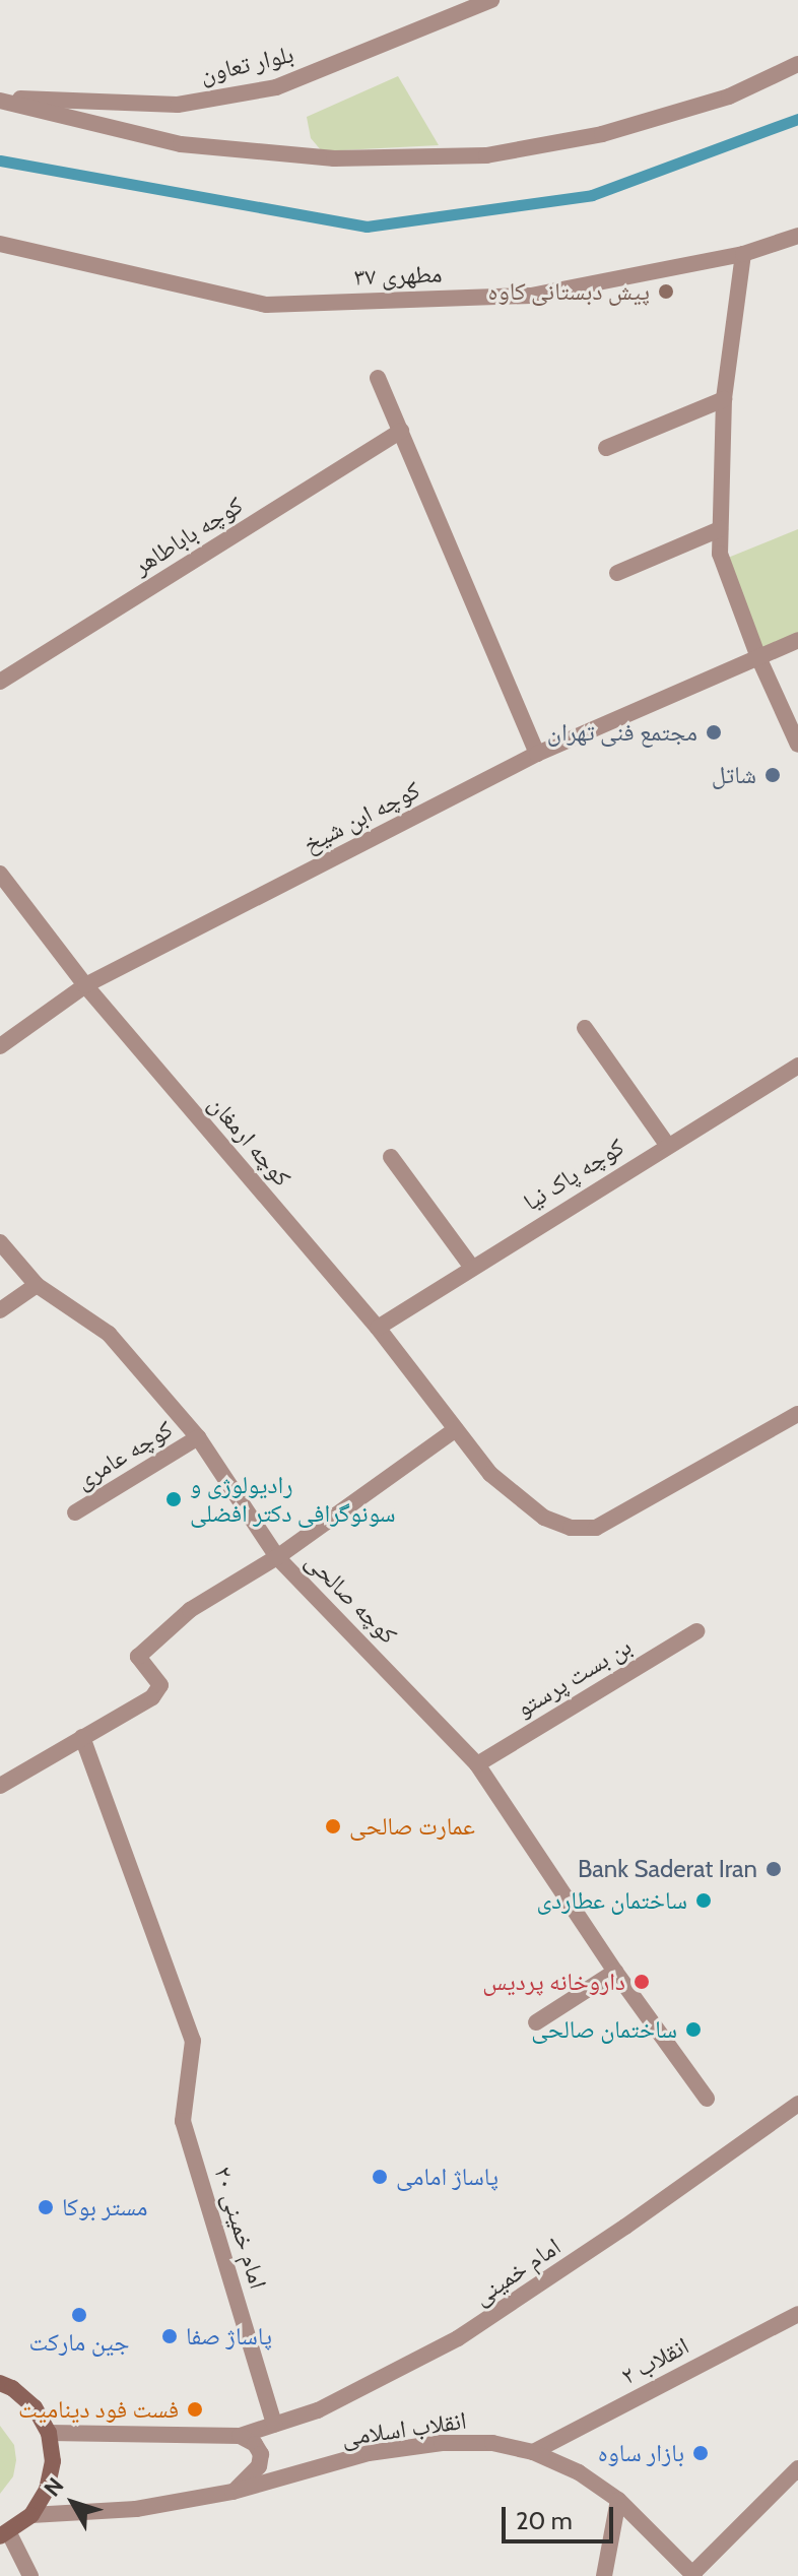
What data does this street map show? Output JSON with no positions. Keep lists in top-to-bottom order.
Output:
{
  "streets": {
    "street": [
      "بلوار تعاون",
      "مطهری ۳۷",
      "کوچه باباطاهر",
      "کوچه ابن شیخ",
      "کوچه ارمغان",
      "کوچه پاک نیا",
      "کوچه عامری",
      "کوچه صالحی",
      "بن بست پرستو",
      "امام خمینی ۲۰",
      "امام خمینی",
      "انقلاب ۲",
      "انقلاب اسلامی"
    ]
  },
  "crossings": [
    ["کوچه ابن شیخ", "کوچه ارمغان"],
    ["کوچه ارمغان", "کوچه پاک نیا"],
    ["کوچه عامری", "کوچه صالحی"],
    ["کوچه صالحی", "بن بست پرستو"],
    ["امام خمینی ۲۰", "امام خمینی"],
    ["انقلاب ۲", "انقلاب اسلامی"]
  ],
  "places": [
    "پیش دبستانی کاوه",
    "مجتمع فنی تهران",
    "شاتل",
    "رادیولوژی و سونوگرافی دکتر افضلی",
    "عمارت صالحی",
    "Bank Saderat Iran",
    "ساختمان عطاردی",
    "داروخانه پردیس",
    "ساختمان صالحی",
    "پاساژ امامی",
    "مستر بوکا",
    "جین مارکت",
    "پاساژ صفا",
    "فست فود دینامیت",
    "بازار ساوه"
  ],
  "scale_bar": "20 m",
  "north": "top left"
}
